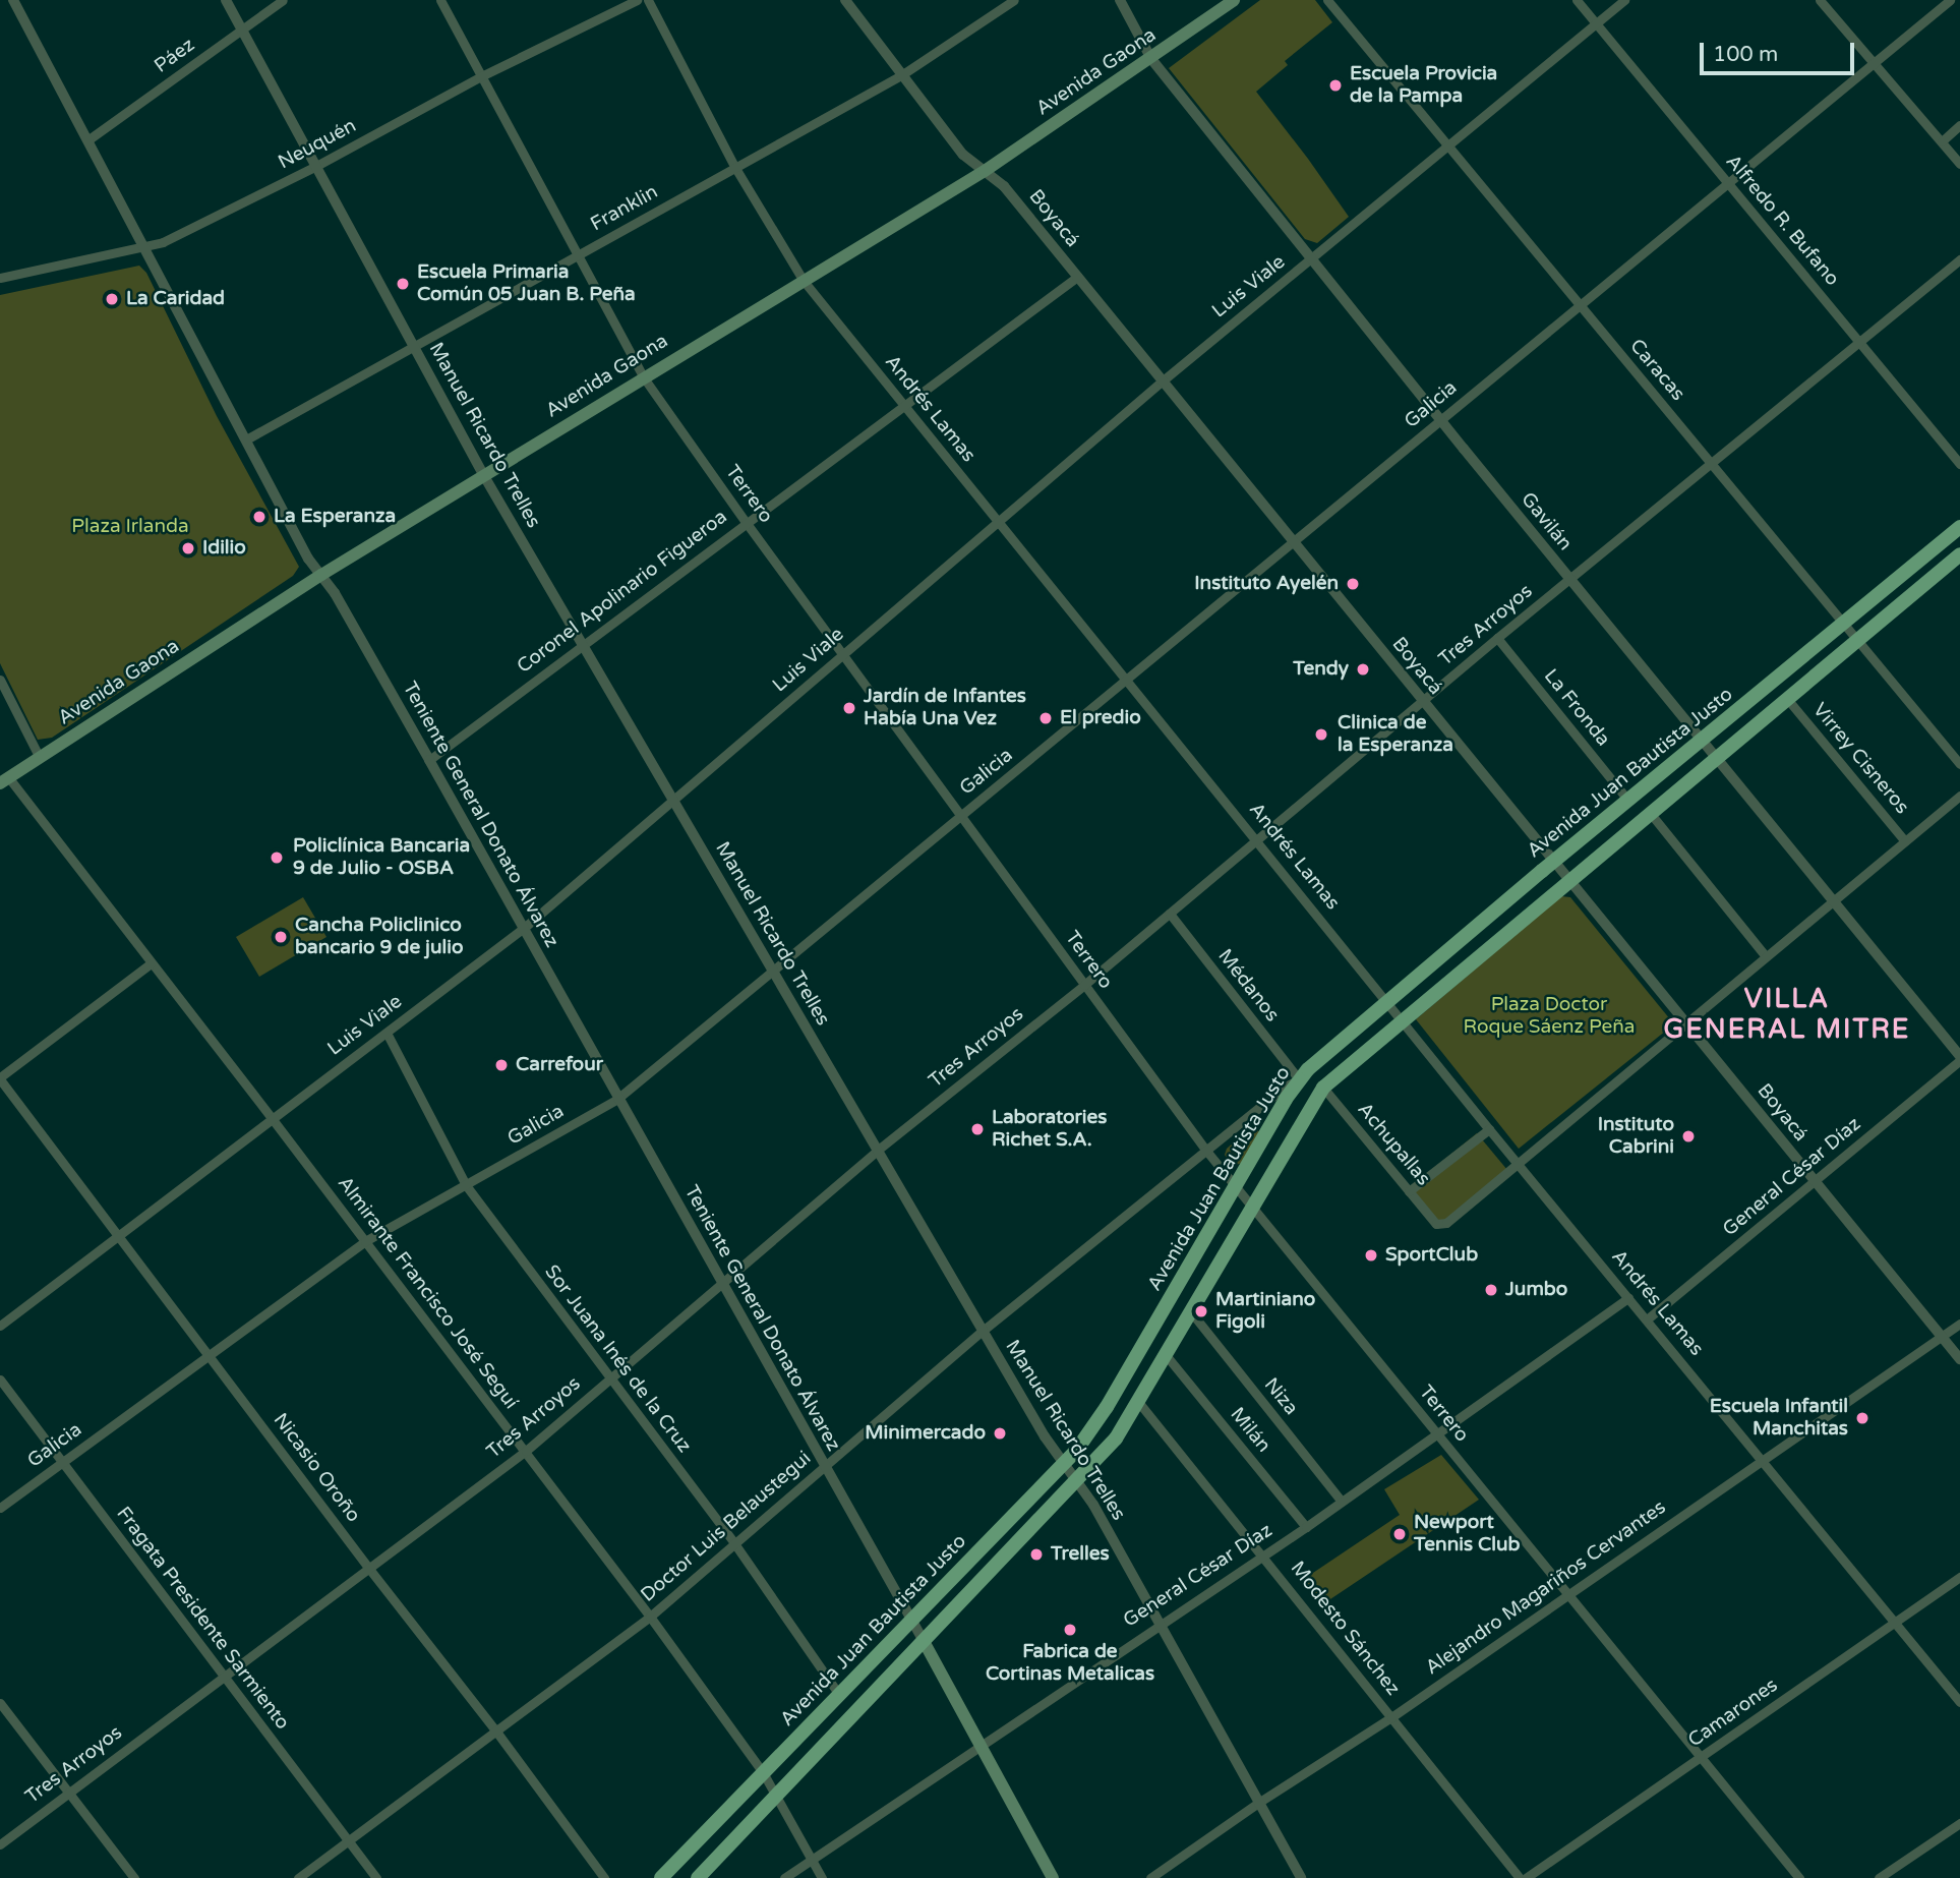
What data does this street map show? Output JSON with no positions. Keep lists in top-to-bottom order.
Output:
{
  "streets": {
    "main road": ["Avenida Gaona", "Avenida Juan Bautista Justo"],
    "street": [
      "Páez",
      "Neuquén",
      "Franklin",
      "Boyacá",
      "Alfredo R. Bufano",
      "Luis Viale",
      "Caracas",
      "Galicia",
      "Andrés Lamas",
      "Manuel Ricardo Trelles",
      "Terrero",
      "Gavilán",
      "Coronel Apolinario Figueroa",
      "Tres Arroyos",
      "La Fronda",
      "Virrey Cisneros",
      "Teniente General Donato Álvarez",
      "Médanos",
      "Achupallas",
      "General César Díaz",
      "Almirante Francisco José Seguí",
      "Sor Juana Inés de la Cruz",
      "Niza",
      "Milán",
      "Nicasio Oroño",
      "Doctor Luis Belaustegui",
      "Alejandro Magariños Cervantes",
      "Fragata Presidente Sarmiento",
      "Modesto Sánchez",
      "Camarones"
    ]
  },
  "crossings": [
    ["Páez", "Manuel Ricardo Trelles"],
    ["Páez", "Teniente General Donato Álvarez"],
    ["Avenida Gaona", "Boyacá"],
    ["Avenida Gaona", "Andrés Lamas"],
    ["Avenida Gaona", "Manuel Ricardo Trelles"],
    ["Avenida Gaona", "Terrero"],
    ["Avenida Gaona", "Gavilán"],
    ["Avenida Gaona", "Teniente General Donato Álvarez"],
    ["Avenida Gaona", "Almirante Francisco José Seguí"],
    ["Neuquén", "Manuel Ricardo Trelles"],
    ["Neuquén", "Terrero"],
    ["Neuquén", "Teniente General Donato Álvarez"],
    ["Franklin", "Boyacá"],
    ["Franklin", "Andrés Lamas"],
    ["Franklin", "Manuel Ricardo Trelles"],
    ["Franklin", "Terrero"],
    ["Franklin", "Teniente General Donato Álvarez"],
    ["Boyacá", "Luis Viale"],
    ["Boyacá", "Galicia"],
    ["Boyacá", "Coronel Apolinario Figueroa"],
    ["Boyacá", "Tres Arroyos"],
    ["Boyacá", "Avenida Juan Bautista Justo"],
    ["Boyacá", "General César Díaz"],
    ["Boyacá", "Alejandro Magariños Cervantes"],
    ["Alfredo R. Bufano", "Luis Viale"],
    ["Alfredo R. Bufano", "Galicia"],
    ["Alfredo R. Bufano", "Tres Arroyos"],
    ["Luis Viale", "Caracas"],
    ["Luis Viale", "Andrés Lamas"],
    ["Luis Viale", "Manuel Ricardo Trelles"],
    ["Luis Viale", "Terrero"],
    ["Luis Viale", "Gavilán"],
    ["Luis Viale", "Teniente General Donato Álvarez"],
    ["Luis Viale", "Almirante Francisco José Seguí"],
    ["Luis Viale", "Sor Juana Inés de la Cruz"],
    ["Luis Viale", "Nicasio Oroño"],
    ["Caracas", "Galicia"],
    ["Caracas", "Tres Arroyos"],
    ["Caracas", "Avenida Juan Bautista Justo"],
    ["Galicia", "Andrés Lamas"],
    ["Galicia", "Manuel Ricardo Trelles"],
    ["Galicia", "Terrero"],
    ["Galicia", "Gavilán"],
    ["Galicia", "Teniente General Donato Álvarez"],
    ["Galicia", "Almirante Francisco José Seguí"],
    ["Galicia", "Sor Juana Inés de la Cruz"],
    ["Galicia", "Nicasio Oroño"],
    ["Galicia", "Fragata Presidente Sarmiento"],
    ["Andrés Lamas", "Coronel Apolinario Figueroa"],
    ["Andrés Lamas", "Tres Arroyos"],
    ["Andrés Lamas", "Avenida Juan Bautista Justo"],
    ["Andrés Lamas", "Achupallas"],
    ["Andrés Lamas", "General César Díaz"],
    ["Andrés Lamas", "Alejandro Magariños Cervantes"],
    ["Andrés Lamas", "Camarones"],
    ["Manuel Ricardo Trelles", "Coronel Apolinario Figueroa"],
    ["Manuel Ricardo Trelles", "Tres Arroyos"],
    ["Manuel Ricardo Trelles", "Avenida Juan Bautista Justo"],
    ["Manuel Ricardo Trelles", "General César Díaz"],
    ["Manuel Ricardo Trelles", "Doctor Luis Belaustegui"],
    ["Manuel Ricardo Trelles", "Alejandro Magariños Cervantes"],
    ["Terrero", "Coronel Apolinario Figueroa"],
    ["Terrero", "Tres Arroyos"],
    ["Terrero", "Avenida Juan Bautista Justo"],
    ["Terrero", "General César Díaz"],
    ["Terrero", "Doctor Luis Belaustegui"],
    ["Terrero", "Alejandro Magariños Cervantes"],
    ["Terrero", "Camarones"],
    ["Gavilán", "Tres Arroyos"],
    ["Gavilán", "Avenida Juan Bautista Justo"],
    ["Gavilán", "General César Díaz"],
    ["Coronel Apolinario Figueroa", "Teniente General Donato Álvarez"],
    ["Tres Arroyos", "La Fronda"],
    ["Tres Arroyos", "Teniente General Donato Álvarez"],
    ["Tres Arroyos", "Médanos"],
    ["Tres Arroyos", "Almirante Francisco José Seguí"],
    ["Tres Arroyos", "Sor Juana Inés de la Cruz"],
    ["Tres Arroyos", "Nicasio Oroño"],
    ["Tres Arroyos", "Fragata Presidente Sarmiento"],
    ["La Fronda", "Avenida Juan Bautista Justo"],
    ["Virrey Cisneros", "Avenida Juan Bautista Justo"],
    ["Avenida Juan Bautista Justo", "Teniente General Donato Álvarez"],
    ["Avenida Juan Bautista Justo", "Médanos"],
    ["Avenida Juan Bautista Justo", "Achupallas"],
    ["Avenida Juan Bautista Justo", "Almirante Francisco José Seguí"],
    ["Avenida Juan Bautista Justo", "Sor Juana Inés de la Cruz"],
    ["Avenida Juan Bautista Justo", "Niza"],
    ["Avenida Juan Bautista Justo", "Milán"],
    ["Avenida Juan Bautista Justo", "Doctor Luis Belaustegui"],
    ["Avenida Juan Bautista Justo", "Modesto Sánchez"],
    ["Teniente General Donato Álvarez", "Doctor Luis Belaustegui"],
    ["Médanos", "Doctor Luis Belaustegui"],
    ["General César Díaz", "Almirante Francisco José Seguí"],
    ["General César Díaz", "Niza"],
    ["General César Díaz", "Milán"],
    ["General César Díaz", "Modesto Sánchez"],
    ["Almirante Francisco José Seguí", "Doctor Luis Belaustegui"],
    ["Sor Juana Inés de la Cruz", "Doctor Luis Belaustegui"],
    ["Nicasio Oroño", "Doctor Luis Belaustegui"],
    ["Doctor Luis Belaustegui", "Fragata Presidente Sarmiento"],
    ["Alejandro Magariños Cervantes", "Modesto Sánchez"]
  ],
  "districts": ["VILLA GENERAL MITRE"],
  "parks": ["Plaza Irlanda", "Plaza Doctor Roque Sáenz Peña"],
  "places": [
    "Escuela Provicia de la Pampa",
    "Escuela Primaria Común 05 Juan B. Peña",
    "La Caridad",
    "La Esperanza",
    "Idilio",
    "Instituto Ayelén",
    "Tendy",
    "Jardín de Infantes Había Una Vez",
    "El predio",
    "Clinica de la Esperanza",
    "Policlínica Bancaria 9 de Julio - OSBA",
    "Cancha Policlinico bancario 9 de julio",
    "Carrefour",
    "Laboratories Richet S.A.",
    "Instituto Cabrini",
    "SportClub",
    "Jumbo",
    "Martiniano Figoli",
    "Escuela Infantil Manchitas",
    "Minimercado",
    "Newport Tennis Club",
    "Trelles",
    "Fabrica de Cortinas Metalicas"
  ],
  "scale_bar": "100 m"
}
